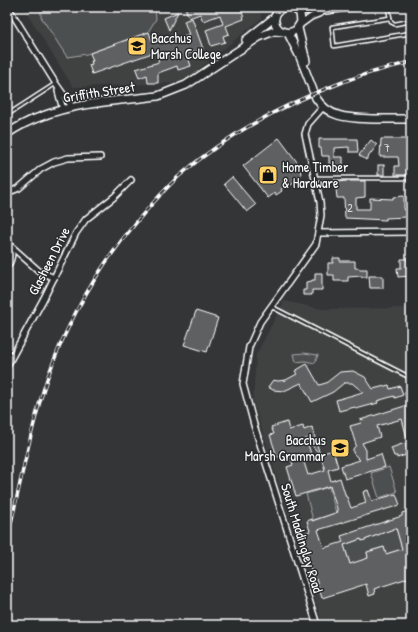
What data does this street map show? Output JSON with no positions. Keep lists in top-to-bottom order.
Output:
{
  "streets": {
    "street": ["Griffith Street", "Glasheen Drive", "South Maddingley Road"]
  },
  "places": {
    "school or university": ["Bacchus Marsh College", "Bacchus Marsh Grammar"],
    "shop": ["Home Timber & Hardware"]
  },
  "house_numbers": ["7", "2"]
}
